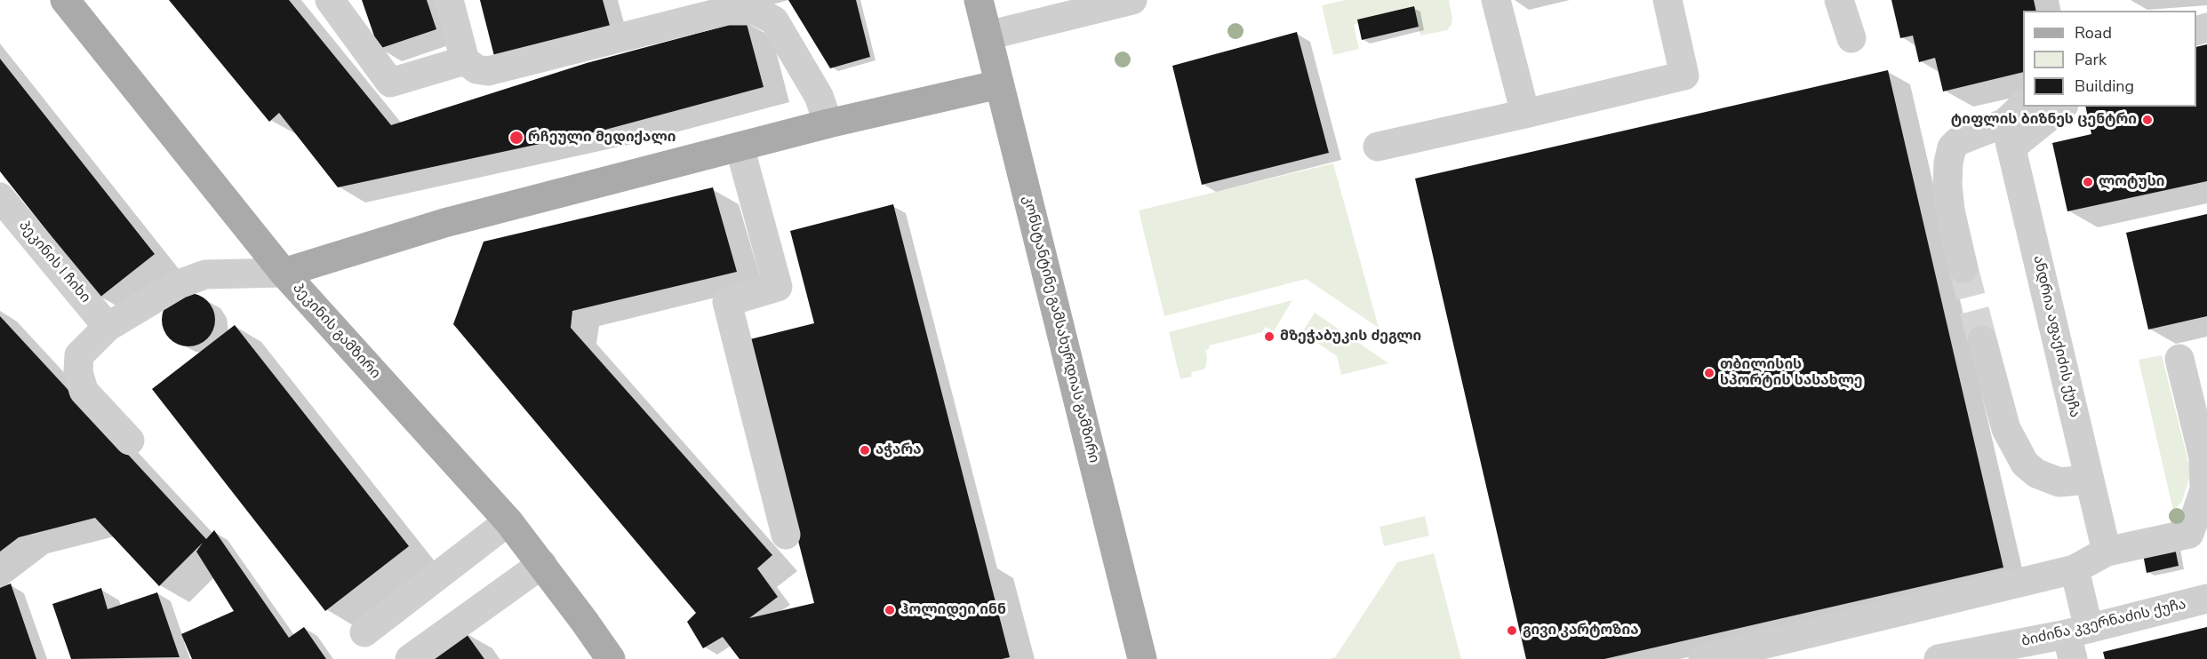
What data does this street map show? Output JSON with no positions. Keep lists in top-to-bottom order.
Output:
{
  "streets": {
    "main road": ["კონსტანტინე გამსახურდიას გამზირი", "პეკინის გამზირი"],
    "street": ["პეკინის I ჩიხი", "ანდრია აფაქიძის ქუჩა", "ბიძინა კვერნაძის ქუჩა"]
  },
  "places": [
    "ტიფლის ბიზნეს ცენტრი",
    "რჩეული მედიქალი",
    "ლოტუსი",
    "მზეჭაბუკის ძეგლი",
    "თბილისის სპორტის სასახლე",
    "აჭარა",
    "ჰოლიდეი ინნ",
    "გივი კარტოზია"
  ],
  "legend": ["Road", "Park", "Building"]
}
